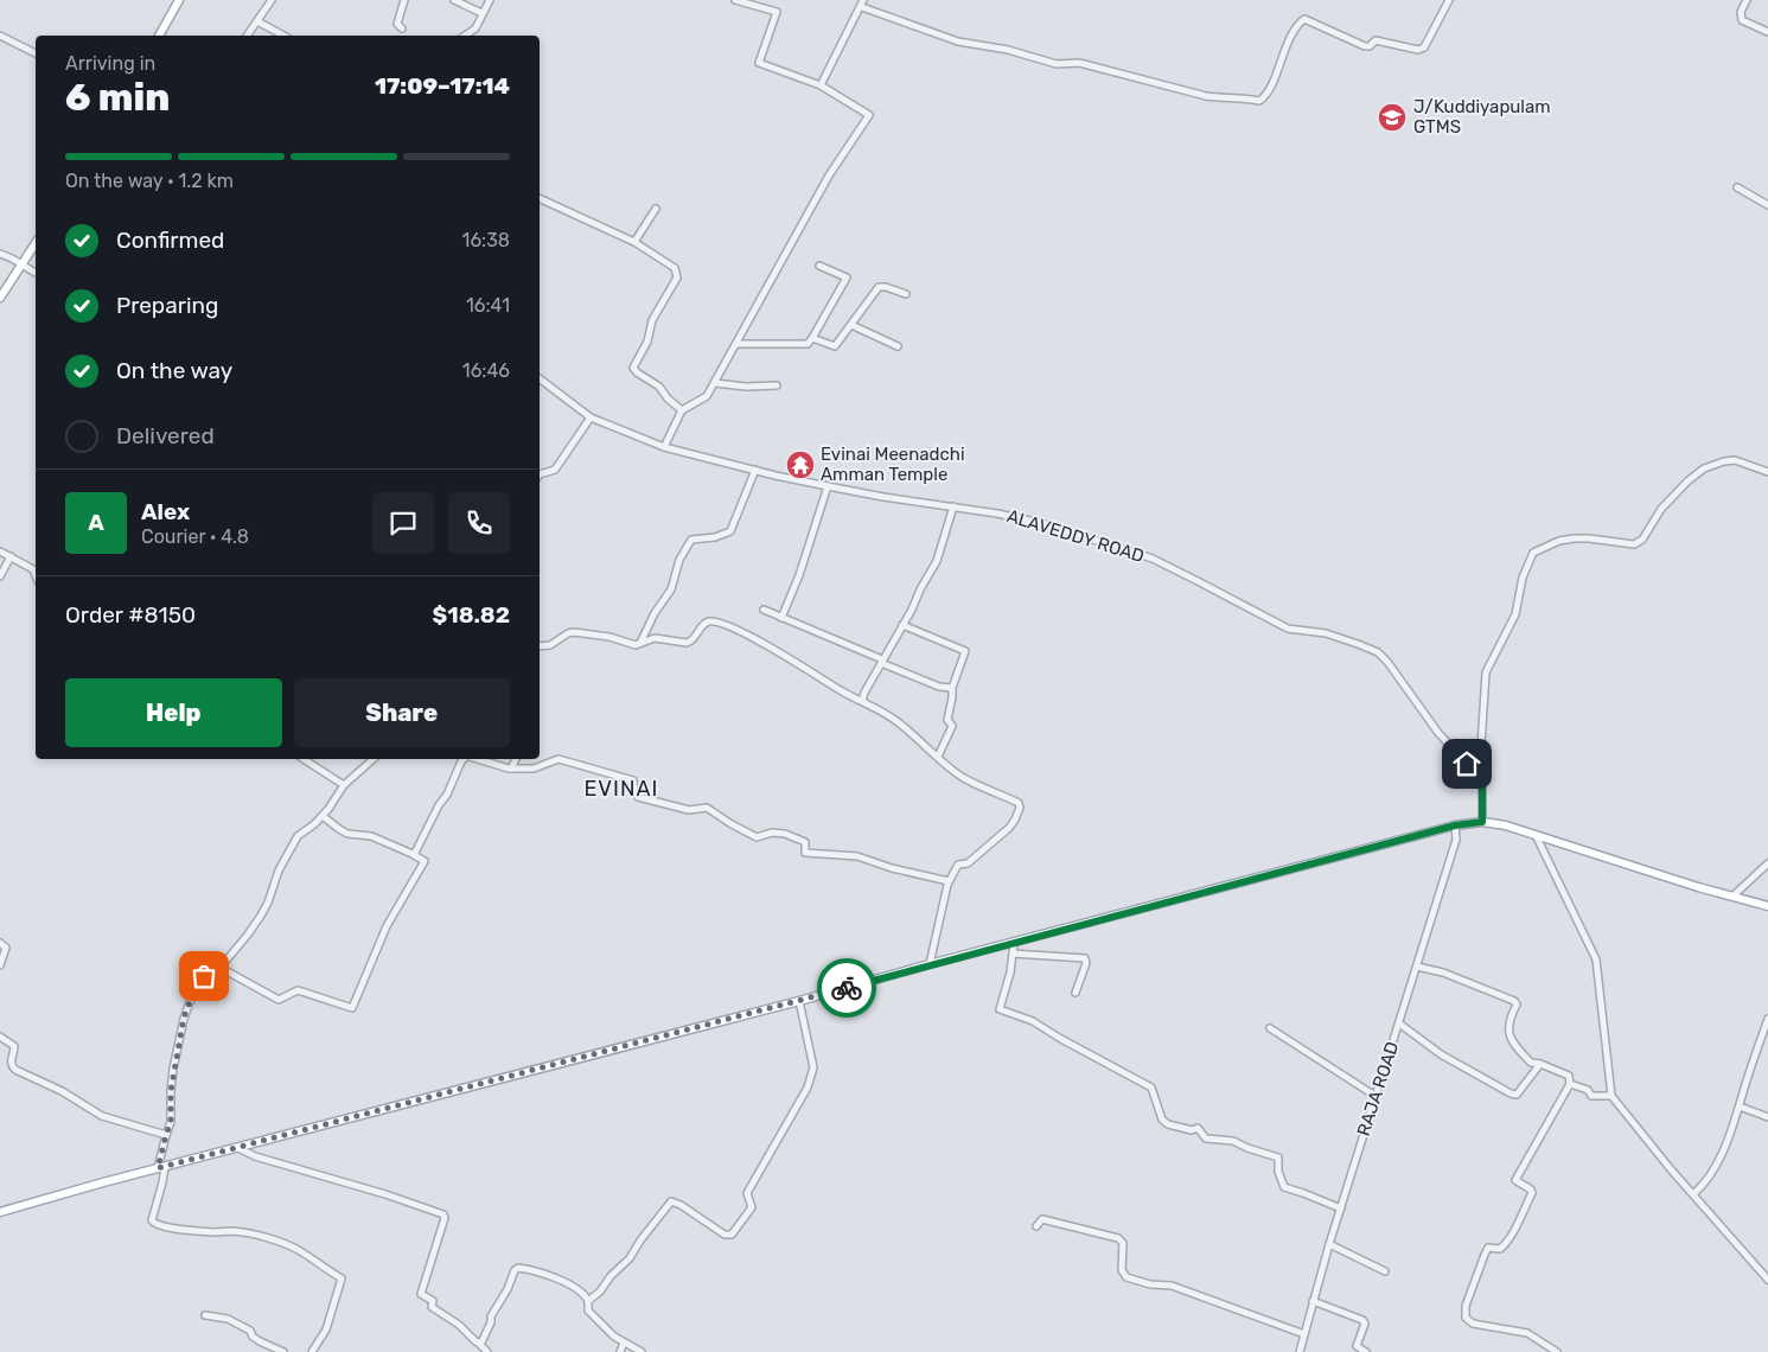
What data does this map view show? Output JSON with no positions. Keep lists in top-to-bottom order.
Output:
{
  "streets": {
    "street": ["ALAVEDDY ROAD", "RAJA ROAD"]
  },
  "districts": ["EVINAI"],
  "places": {
    "school or university": ["J/Kuddiyapulam GTMS"],
    "temple": ["Evinai Meenadchi Amman Temple"]
  },
  "page": {
    "heading": ["6 min", "Arriving in", "17:09–17:14"],
    "panel": [
      "Alex",
      "Courier · 4.8",
      "Order #8150",
      "$18.82"
    ],
    "bar": "On the way · 1.2 km",
    "list": [
      ["Confirmed", "16:38"],
      ["Preparing", "16:41"],
      ["On the way", "16:46"],
      "Delivered"
    ],
    "round": "A",
    "buttons": ["Help", "Share"]
  }
}
